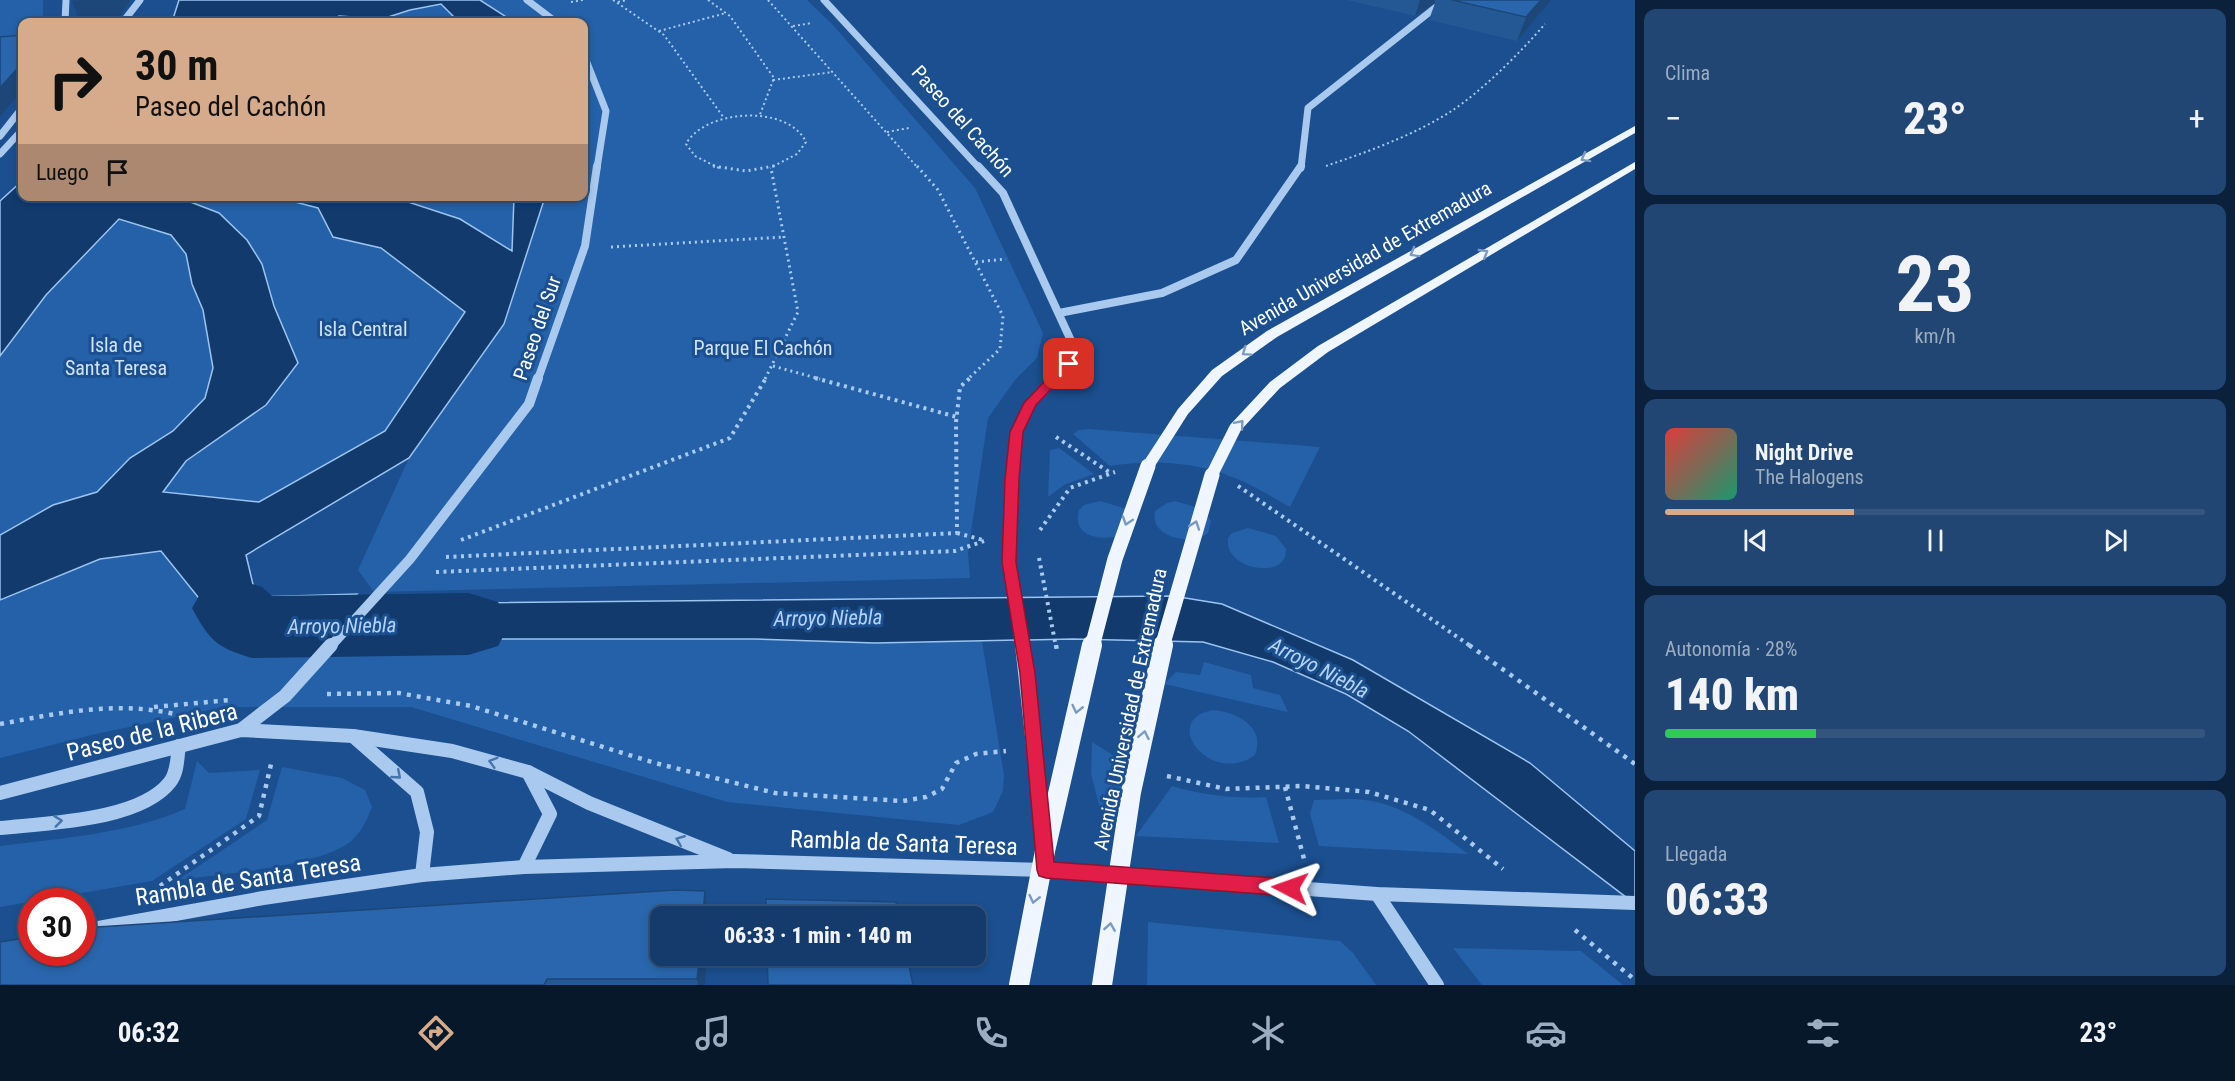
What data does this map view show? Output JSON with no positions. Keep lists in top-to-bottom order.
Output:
{
  "streets": {
    "main road": ["Avenida Universidad de Extremadura"],
    "street": [
      "Paseo del Cachón",
      "Paseo del Sur",
      "Paseo de la Ribera",
      "Rambla de Santa Teresa"
    ]
  },
  "crossings": [
    ["Paseo del Cachón", "Rambla de Santa Teresa"],
    ["Paseo del Sur", "Paseo de la Ribera"],
    ["Paseo de la Ribera", "Rambla de Santa Teresa"]
  ],
  "water": ["Arroyo Niebla"],
  "parks": ["Isla Central", "Isla de Santa Teresa", "Parque El Cachón"],
  "page": {
    "tile": [
      "Clima",
      ["23", "km/h"],
      ["Autonomía · 28%", "140 km"],
      ["Llegada", "06:33"]
    ],
    "turn": ["30 m", "Paseo del Cachón"],
    "heat": ["−", "23°", "+"],
    "then": "Luego",
    "song": ["Night Drive", "The Halogens"],
    "limit": "30",
    "trip": "06:33 · 1 min · 140 m",
    "tabs": ["06:32", "23°"]
  }
}
